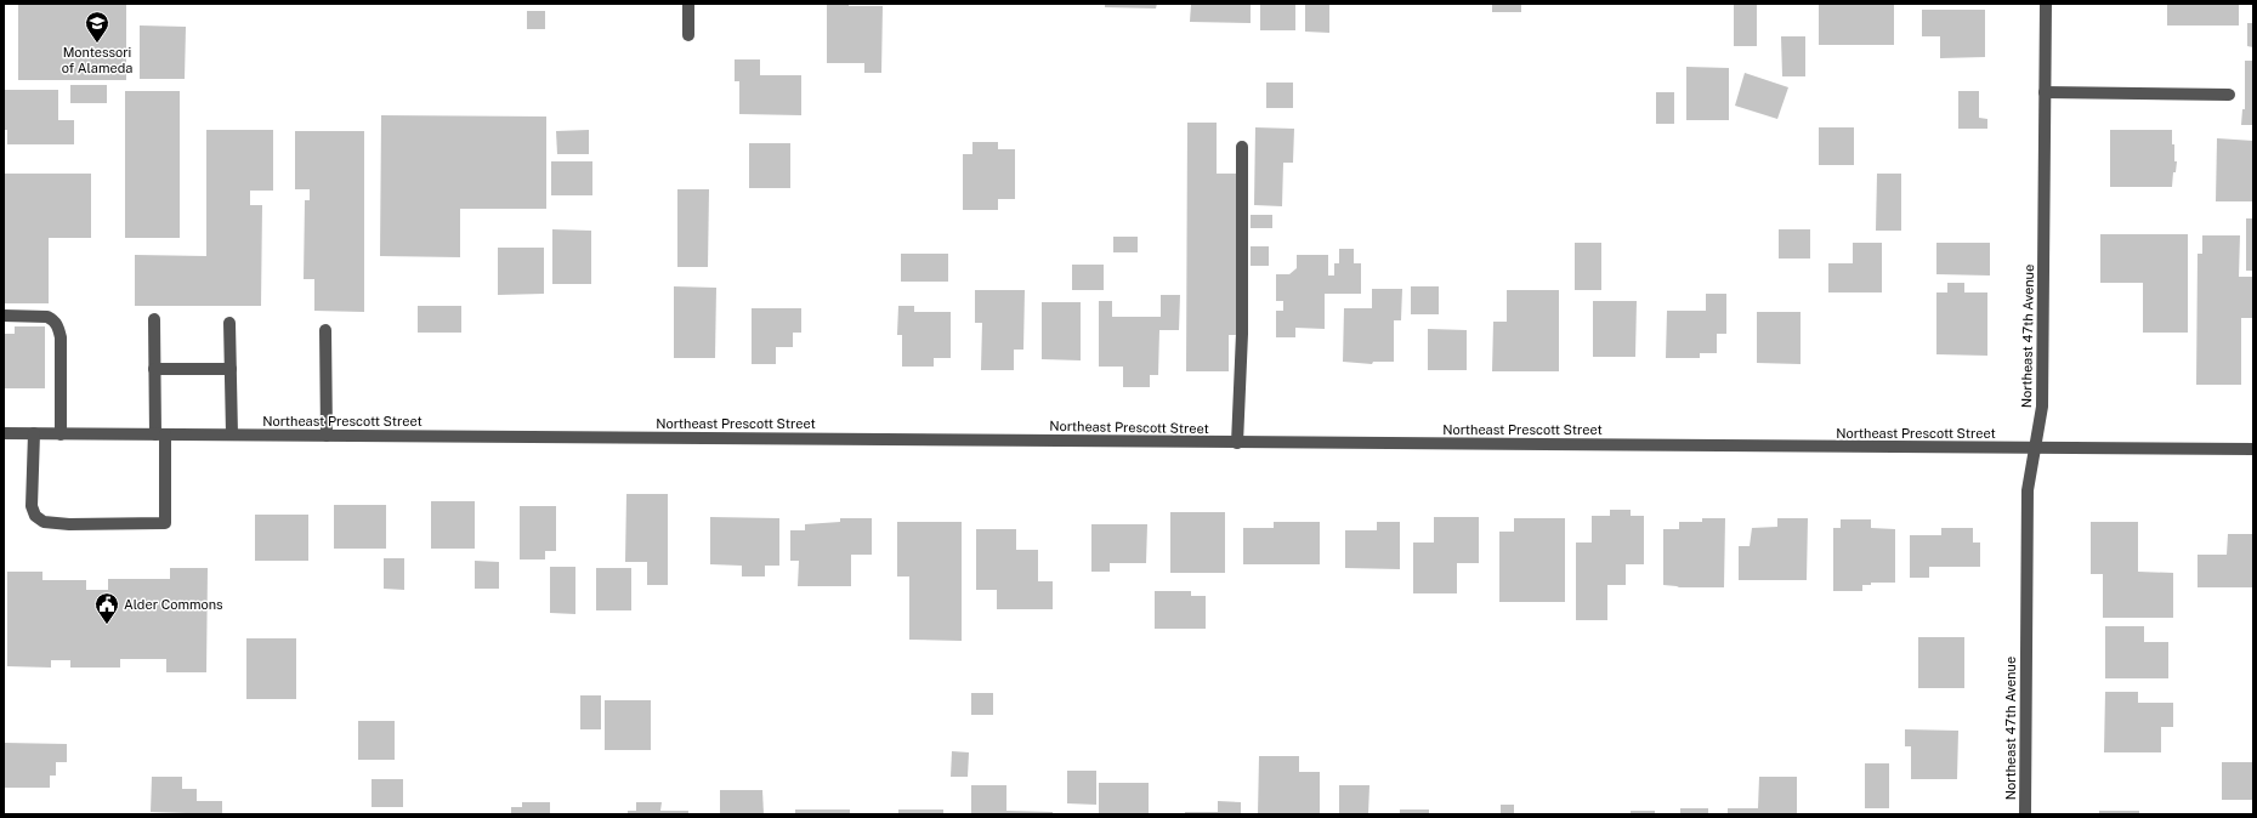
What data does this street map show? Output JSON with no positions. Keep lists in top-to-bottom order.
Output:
{
  "streets": {
    "street": ["Northeast 47th Avenue", "Northeast Prescott Street"]
  },
  "crossings": [
    ["Northeast 47th Avenue", "Northeast Prescott Street"]
  ],
  "places": {
    "school or university": ["Montessori of Alameda"],
    "public building": ["Alder Commons"]
  }
}
